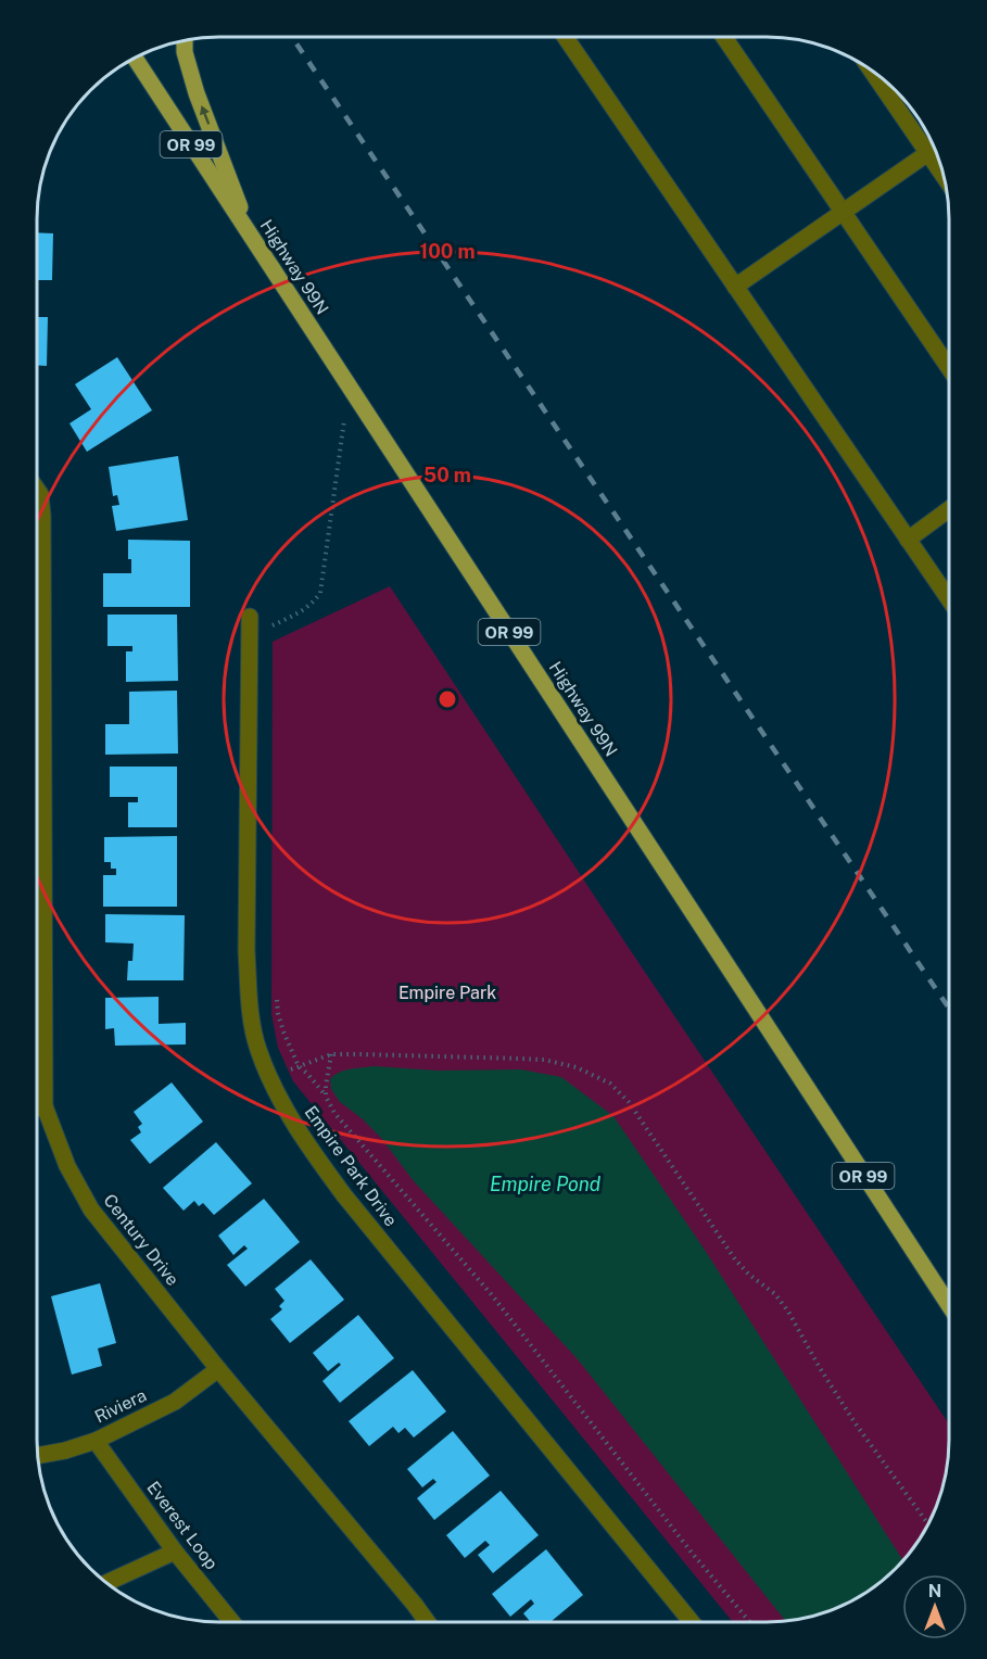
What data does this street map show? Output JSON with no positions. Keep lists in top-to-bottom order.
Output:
{
  "streets": {
    "main road": ["OR 99", "Highway 99N"],
    "street": [
      "Empire Park Drive",
      "Century Drive",
      "Riviera",
      "Everest Loop"
    ]
  },
  "crossings": [
    ["Century Drive", "Riviera"],
    ["Riviera", "Everest Loop"]
  ],
  "water": ["Empire Pond"],
  "parks": ["Empire Park"],
  "north": "top",
  "rings": ["100 m", "50 m"]
}
